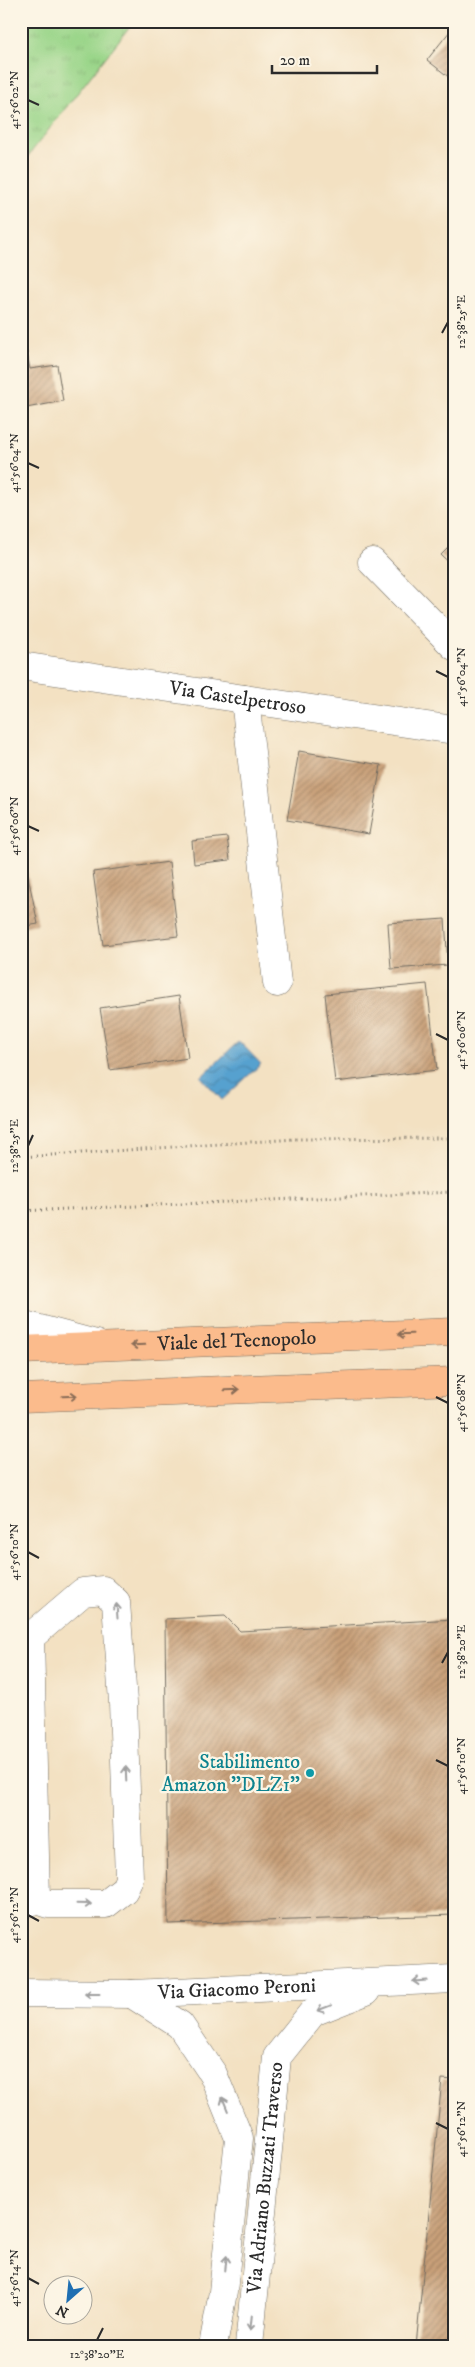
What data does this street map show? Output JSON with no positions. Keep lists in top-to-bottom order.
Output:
{
  "streets": {
    "main road": ["Viale del Tecnopolo"],
    "street": ["Via Castelpetroso", "Via Giacomo Peroni", "Via Adriano Buzzati Traverso"]
  },
  "crossings": [
    ["Via Giacomo Peroni", "Via Adriano Buzzati Traverso"]
  ],
  "one_way": ["Via Giacomo Peroni"],
  "places": ["Stabilimento Amazon \"DLZ1\""],
  "scale_bar": "20 m",
  "north": "bottom left",
  "coordinates": [
    "41°56'02\"N",
    "12°38'25\"E",
    "41°56'04\"N",
    "41°56'06\"N",
    "41°56'08\"N",
    "41°56'10\"N",
    "12°38'20\"E",
    "41°56'12\"N",
    "41°56'14\"N"
  ]
}
